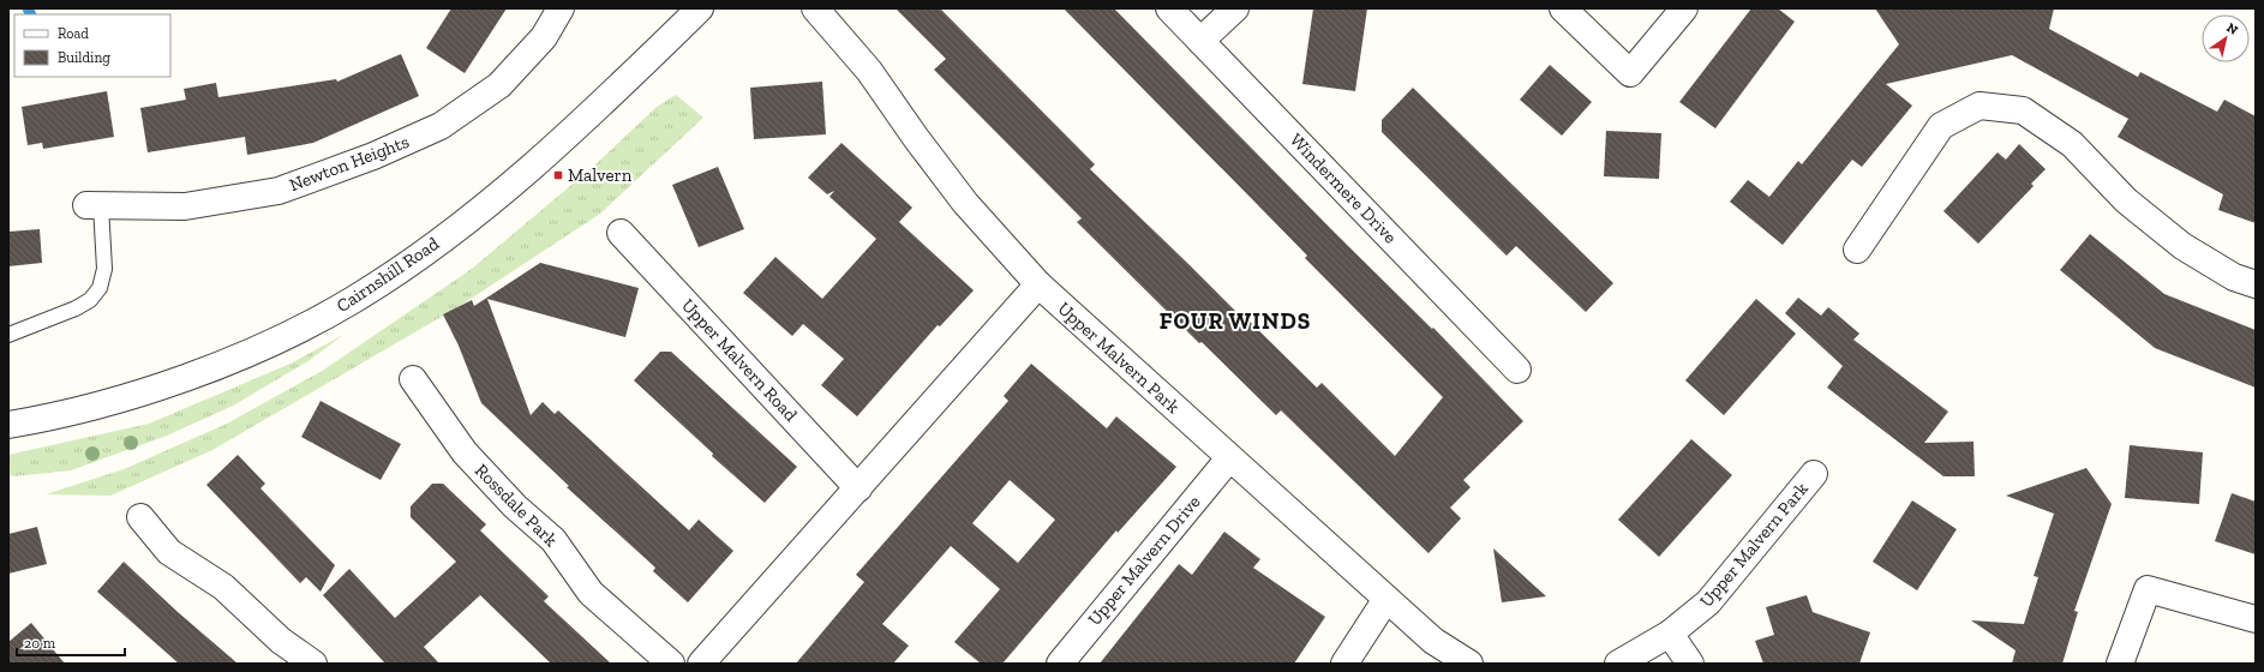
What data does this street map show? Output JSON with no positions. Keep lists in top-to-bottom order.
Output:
{
  "streets": {
    "street": [
      "Newton Heights",
      "Windermere Drive",
      "Cairnshill Road",
      "Upper Malvern Park",
      "Upper Malvern Road",
      "Rossdale Park",
      "Upper Malvern Drive"
    ]
  },
  "crossings": [
    ["Upper Malvern Park", "Upper Malvern Drive"]
  ],
  "districts": ["FOUR WINDS"],
  "places": {
    "transit": ["Malvern"]
  },
  "legend": ["Road", "Building"],
  "scale_bar": "20 m",
  "north": "top right"
}
